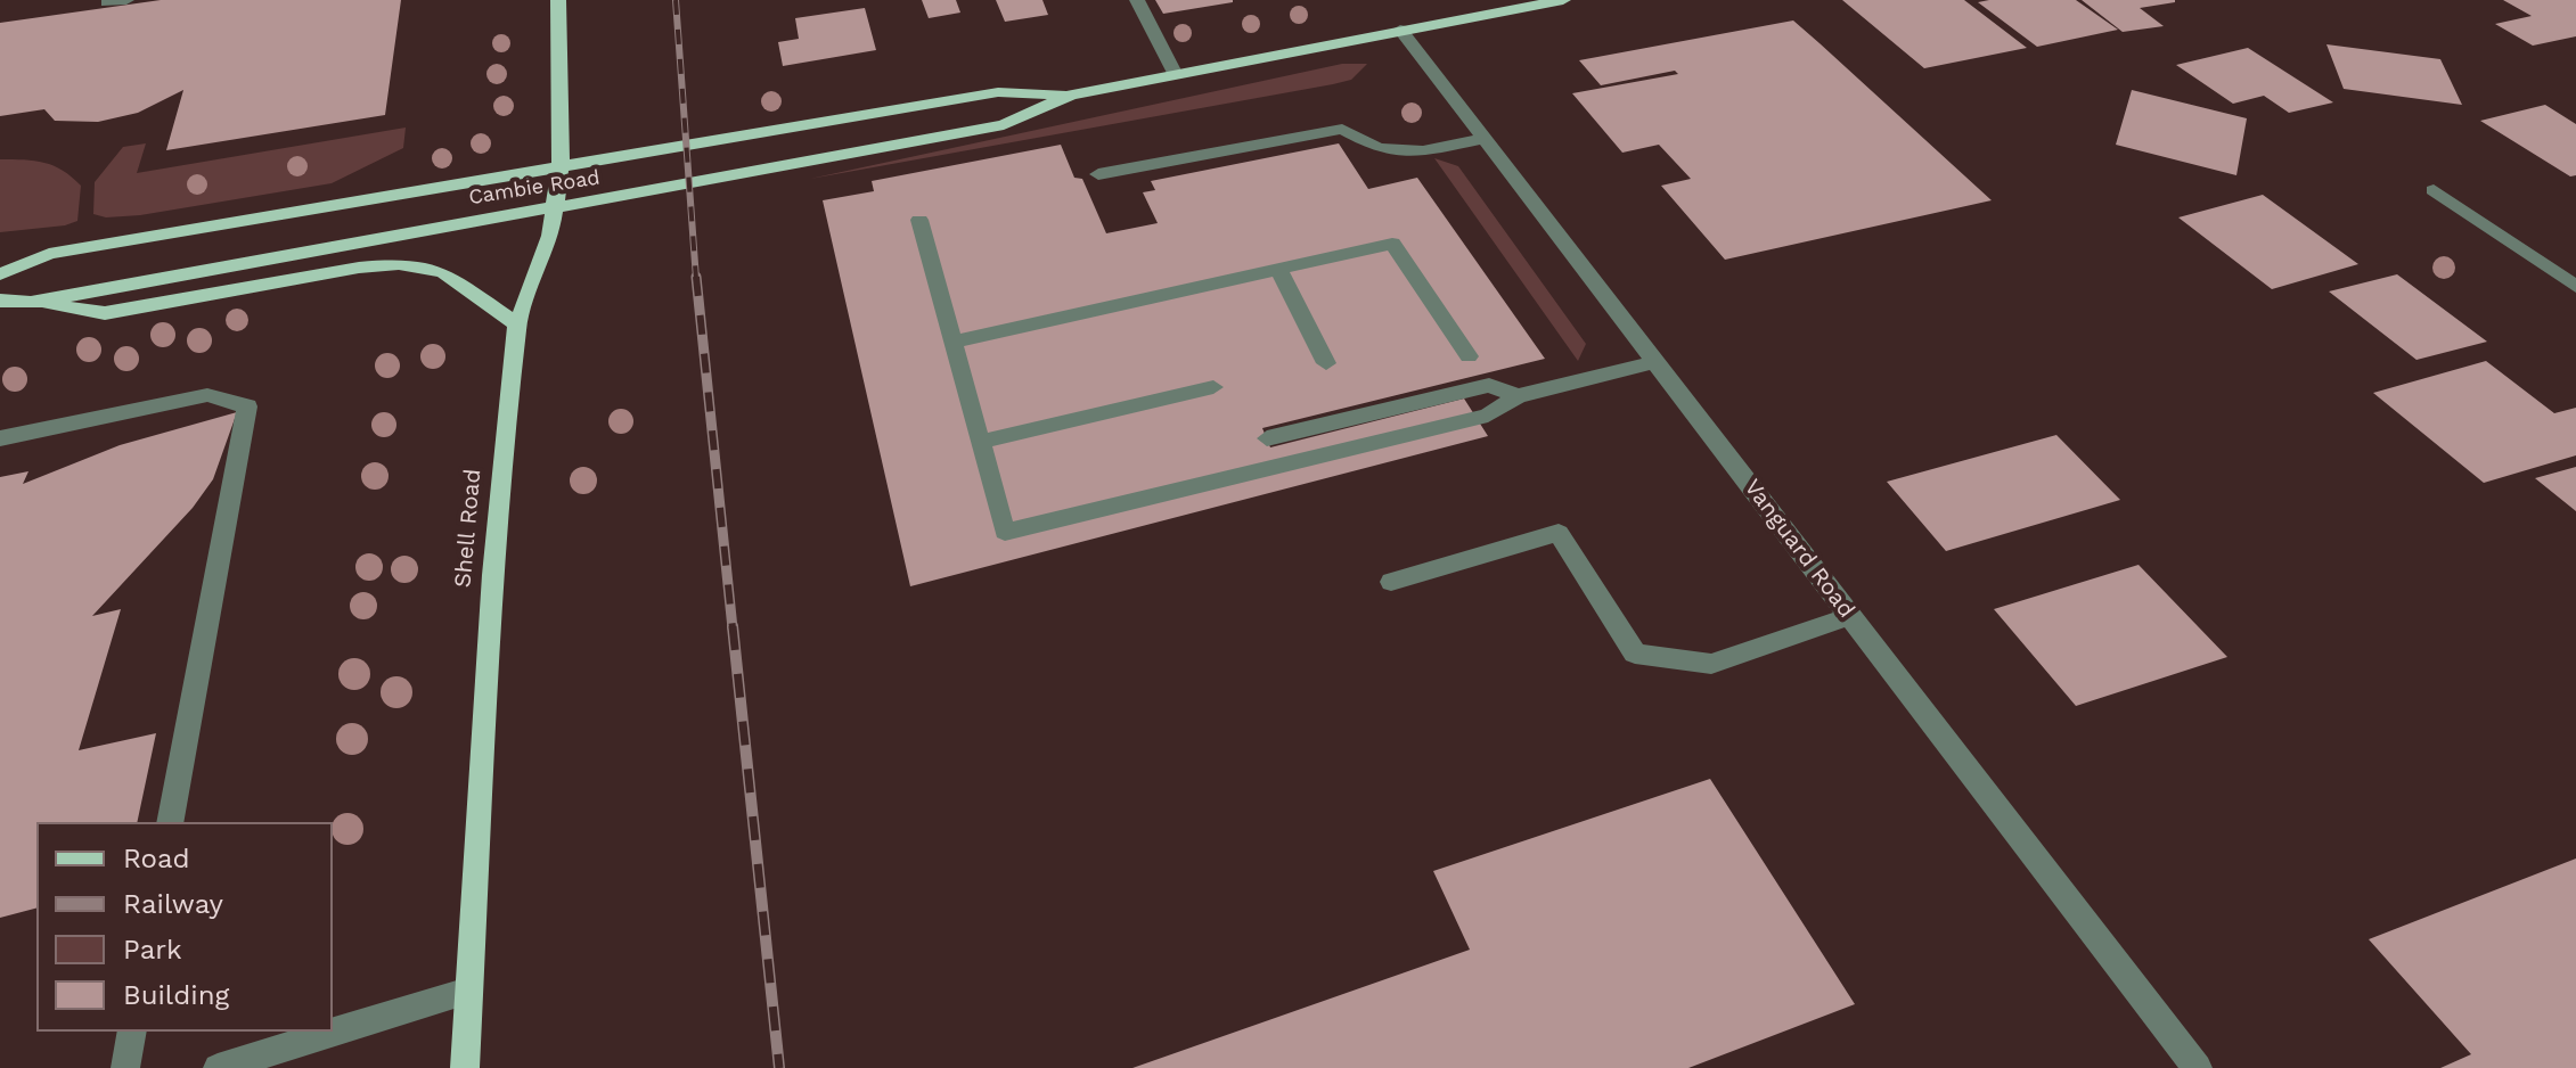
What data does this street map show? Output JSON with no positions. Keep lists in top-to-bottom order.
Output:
{
  "streets": {
    "main road": ["Cambie Road", "Shell Road"],
    "street": ["Vanguard Road"]
  },
  "crossings": [
    ["Cambie Road", "Shell Road"],
    ["Cambie Road", "Vanguard Road"]
  ],
  "legend": [
    "Road",
    "Railway",
    "Park",
    "Building"
  ]
}
